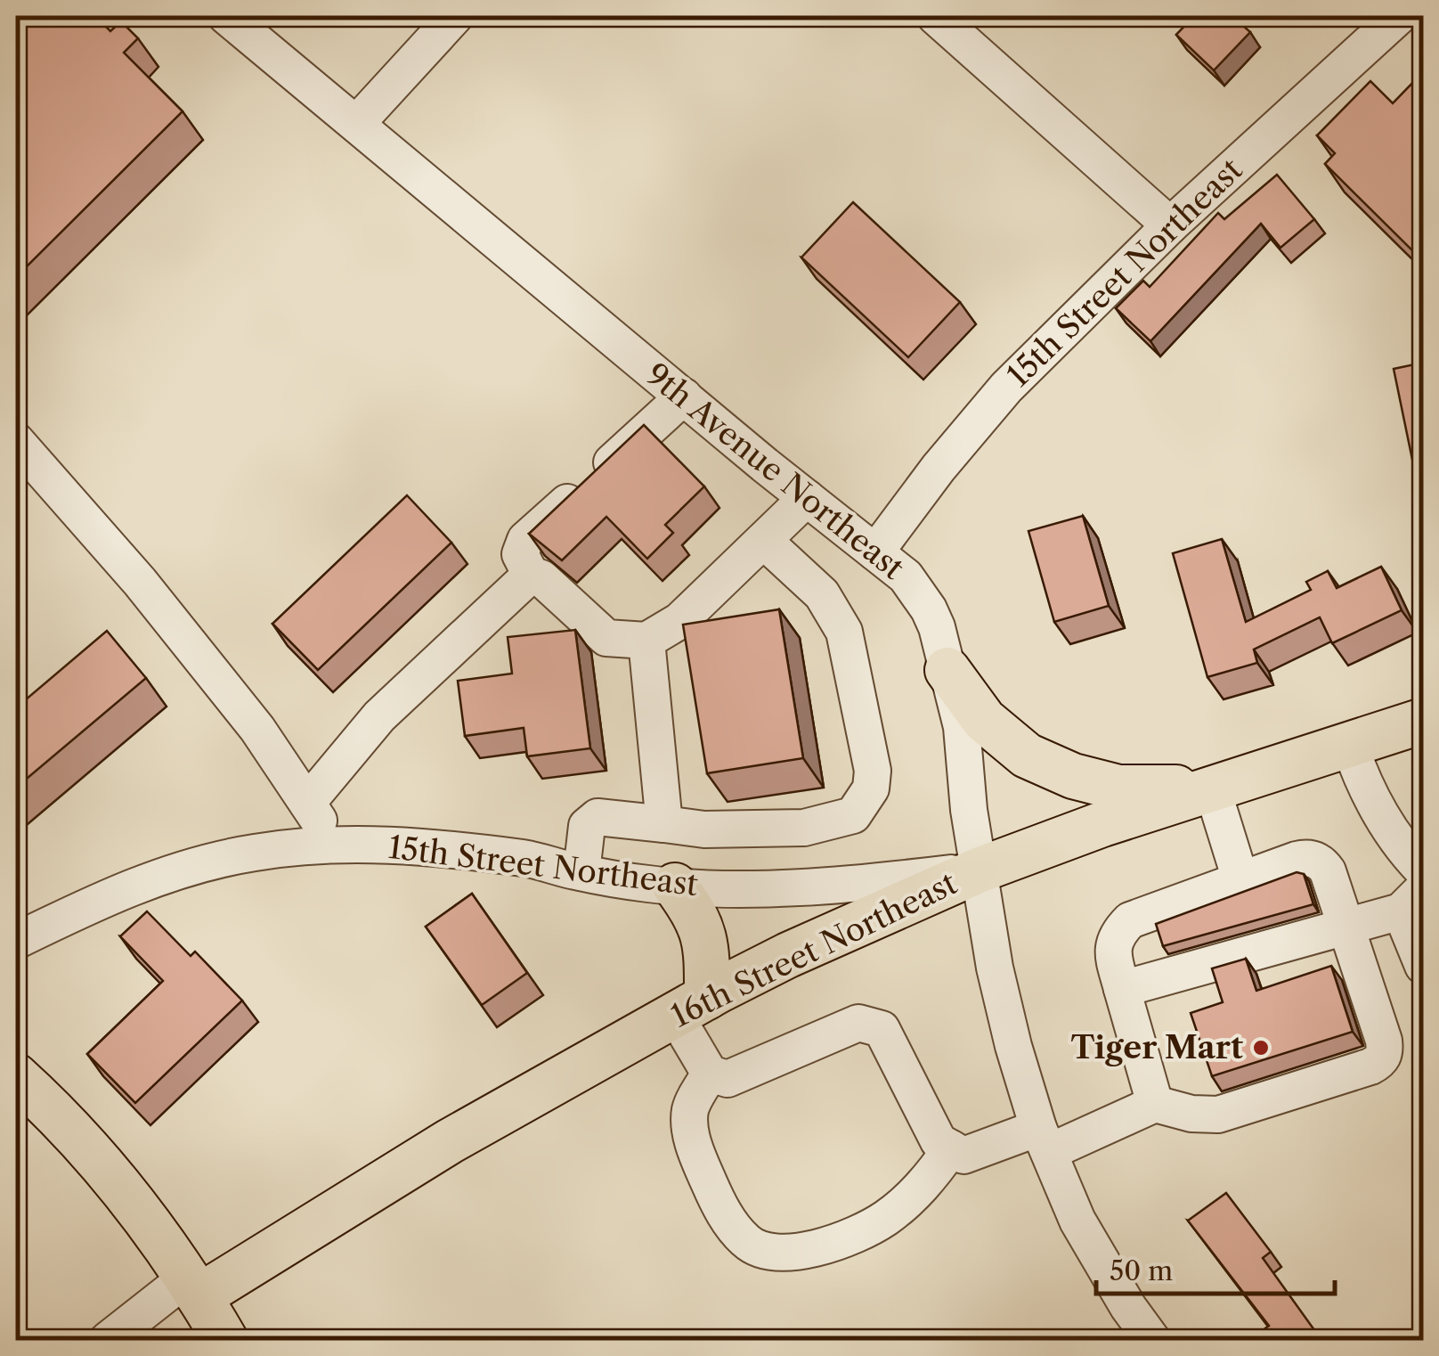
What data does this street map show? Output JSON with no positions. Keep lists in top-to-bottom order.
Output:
{
  "streets": {
    "main road": ["16th Street Northeast"],
    "street": ["15th Street Northeast", "9th Avenue Northeast"]
  },
  "crossings": [
    ["15th Street Northeast", "9th Avenue Northeast"],
    ["15th Street Northeast", "16th Street Northeast"],
    ["9th Avenue Northeast", "16th Street Northeast"]
  ],
  "places": ["Tiger Mart"],
  "scale_bar": "50 m"
}
